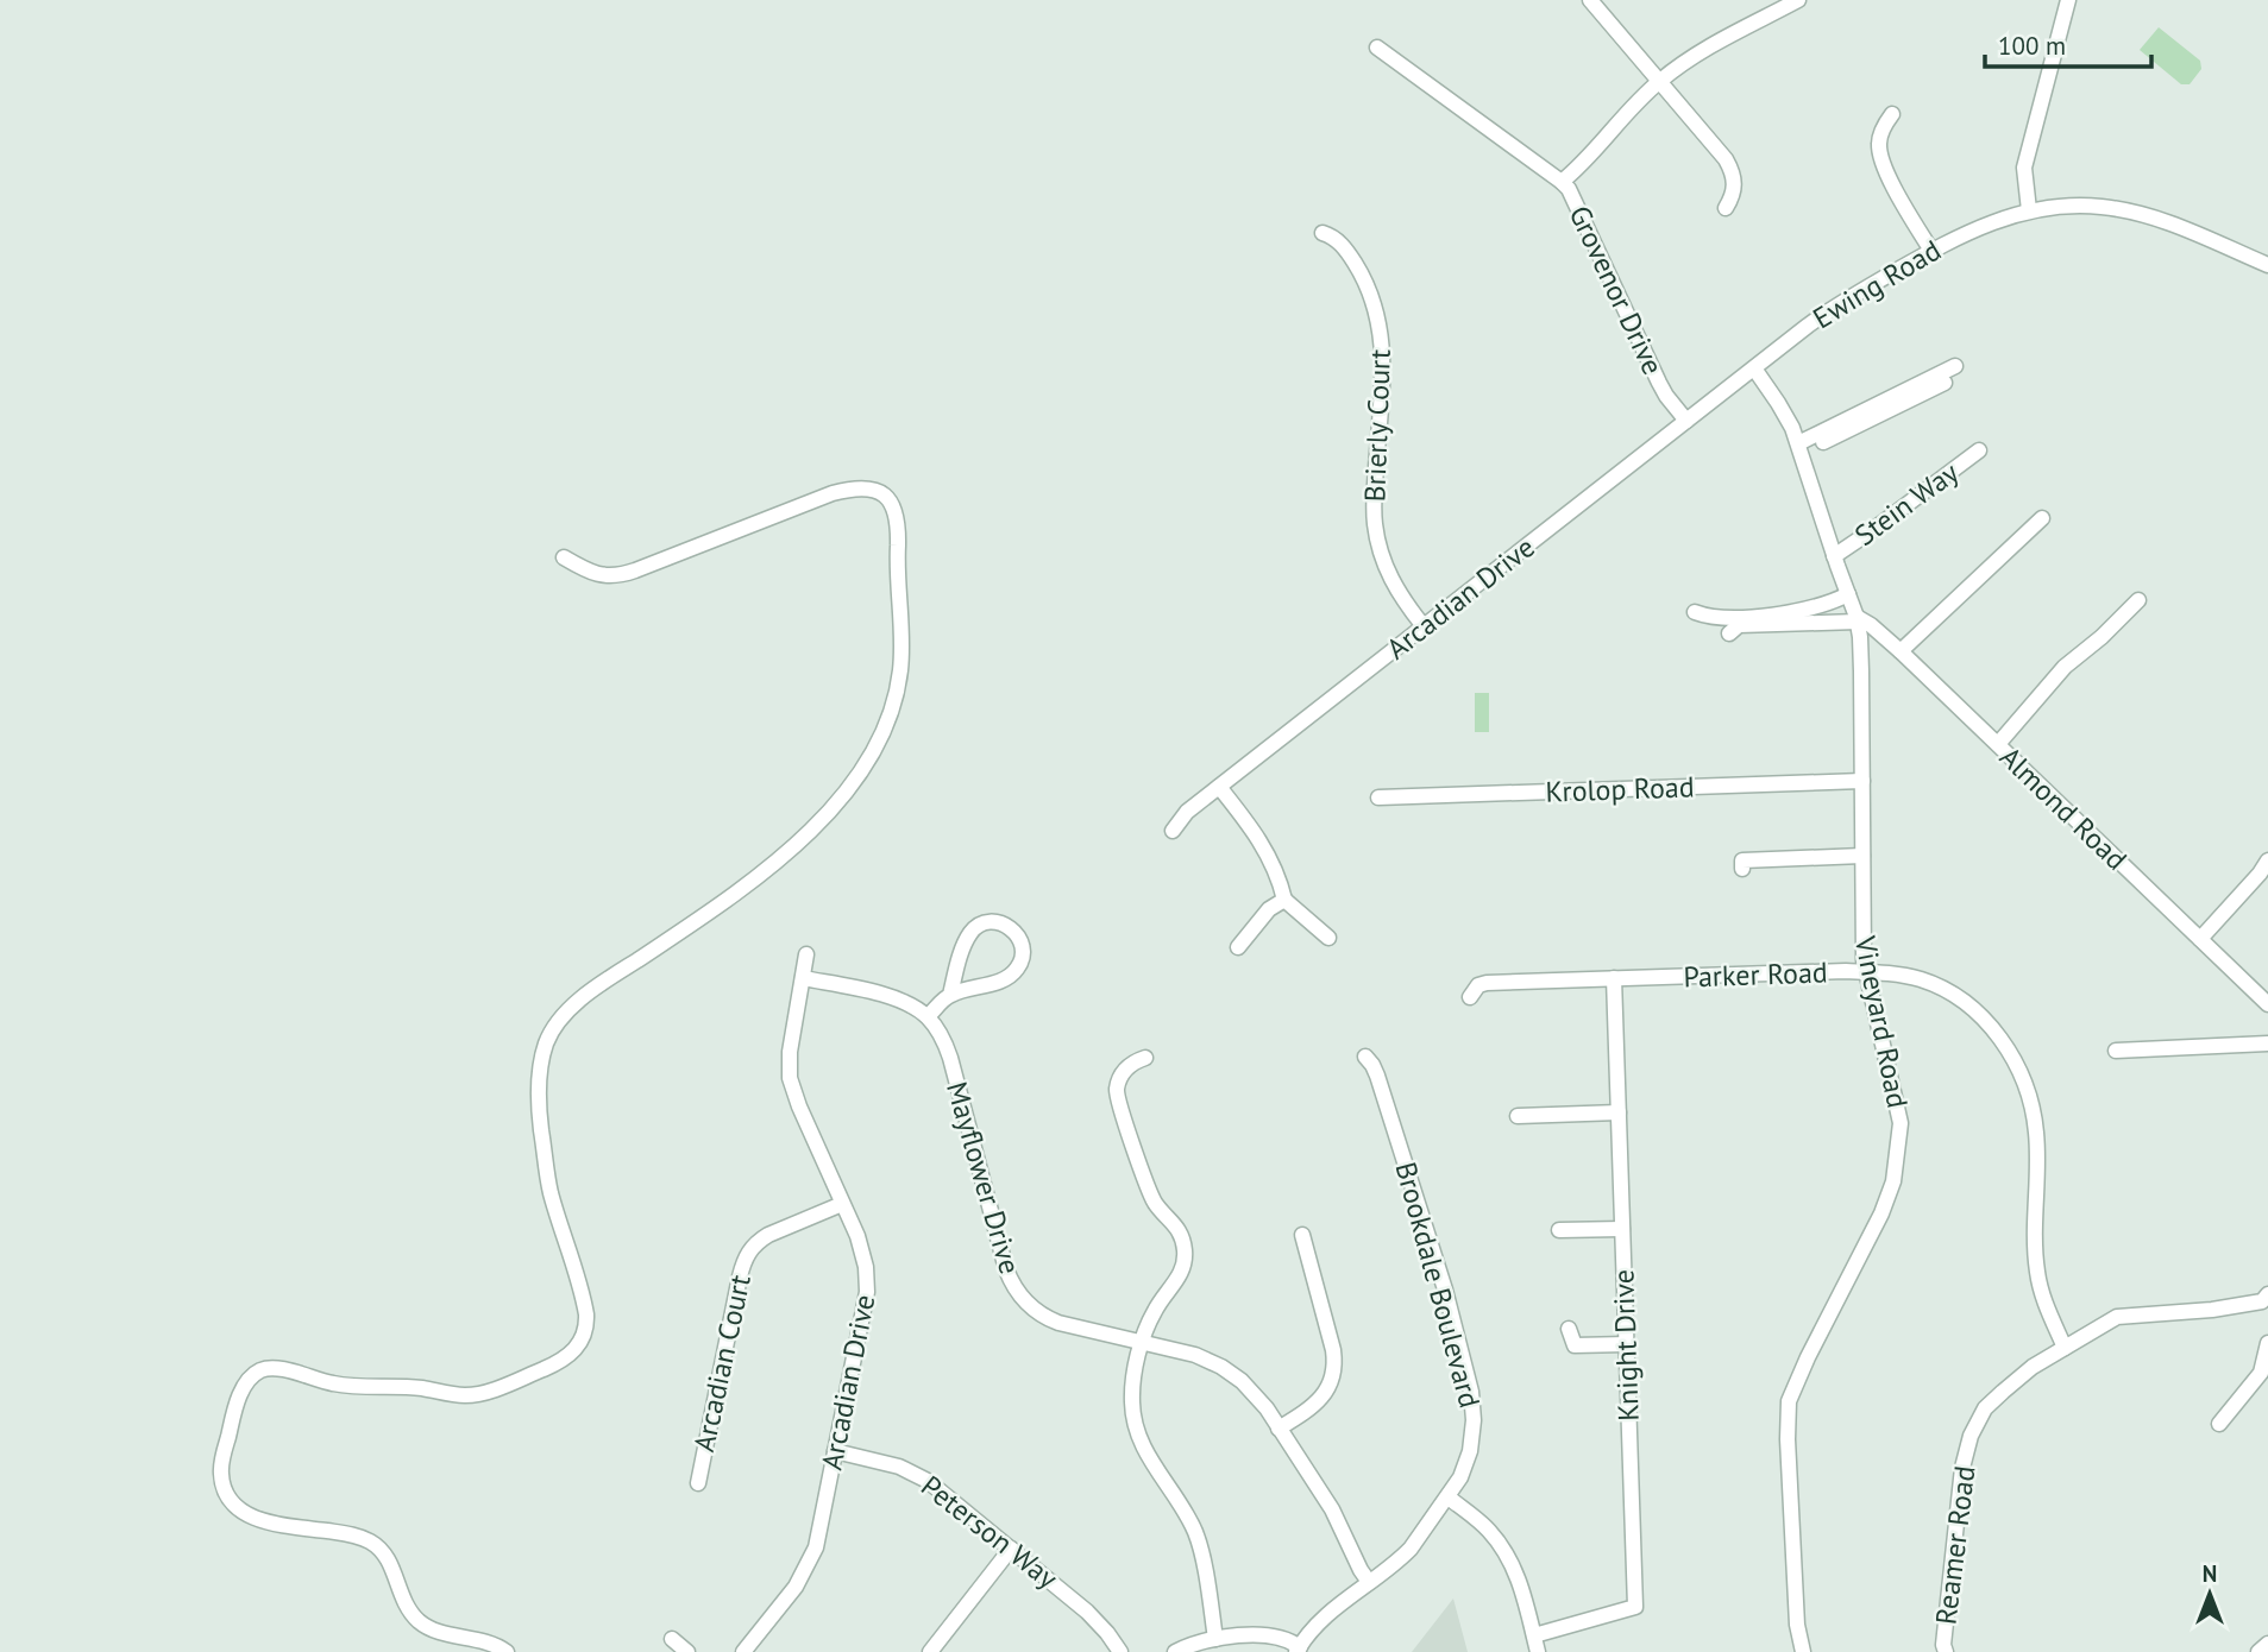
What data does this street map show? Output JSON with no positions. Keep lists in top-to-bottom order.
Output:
{
  "streets": {
    "street": [
      "Ewing Road",
      "Grovenor Drive",
      "Brierly Court",
      "Stein Way",
      "Arcadian Drive",
      "Krolop Road",
      "Almond Road",
      "Parker Road",
      "Vineyard Road",
      "Mayflower Drive",
      "Brookdale Boulevard",
      "Knight Drive",
      "Arcadian Court",
      "Peterson Way",
      "Reamer Road"
    ]
  },
  "crossings": [
    ["Ewing Road", "Arcadian Drive"],
    ["Grovenor Drive", "Arcadian Drive"],
    ["Brierly Court", "Arcadian Drive"],
    ["Arcadian Drive", "Arcadian Court"],
    ["Arcadian Drive", "Peterson Way"],
    ["Krolop Road", "Vineyard Road"],
    ["Almond Road", "Vineyard Road"],
    ["Parker Road", "Vineyard Road"],
    ["Parker Road", "Knight Drive"],
    ["Parker Road", "Reamer Road"],
    ["Mayflower Drive", "Brookdale Boulevard"]
  ],
  "scale_bar": "100 m",
  "north": "top"
}
